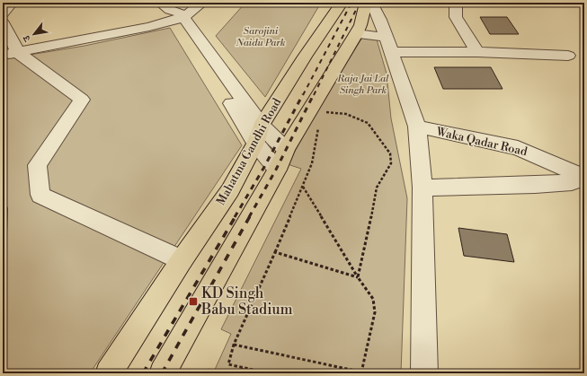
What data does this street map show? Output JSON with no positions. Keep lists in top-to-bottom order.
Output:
{
  "streets": {
    "main road": ["Mahatma Gandhi Road"],
    "street": ["Waka Qadar Road"]
  },
  "parks": ["Sarojini Naidu Park", "Raja Jai Lal Singh Park"],
  "places": {
    "transit": ["KD Singh Babu Stadium"]
  },
  "north": "bottom left"
}
